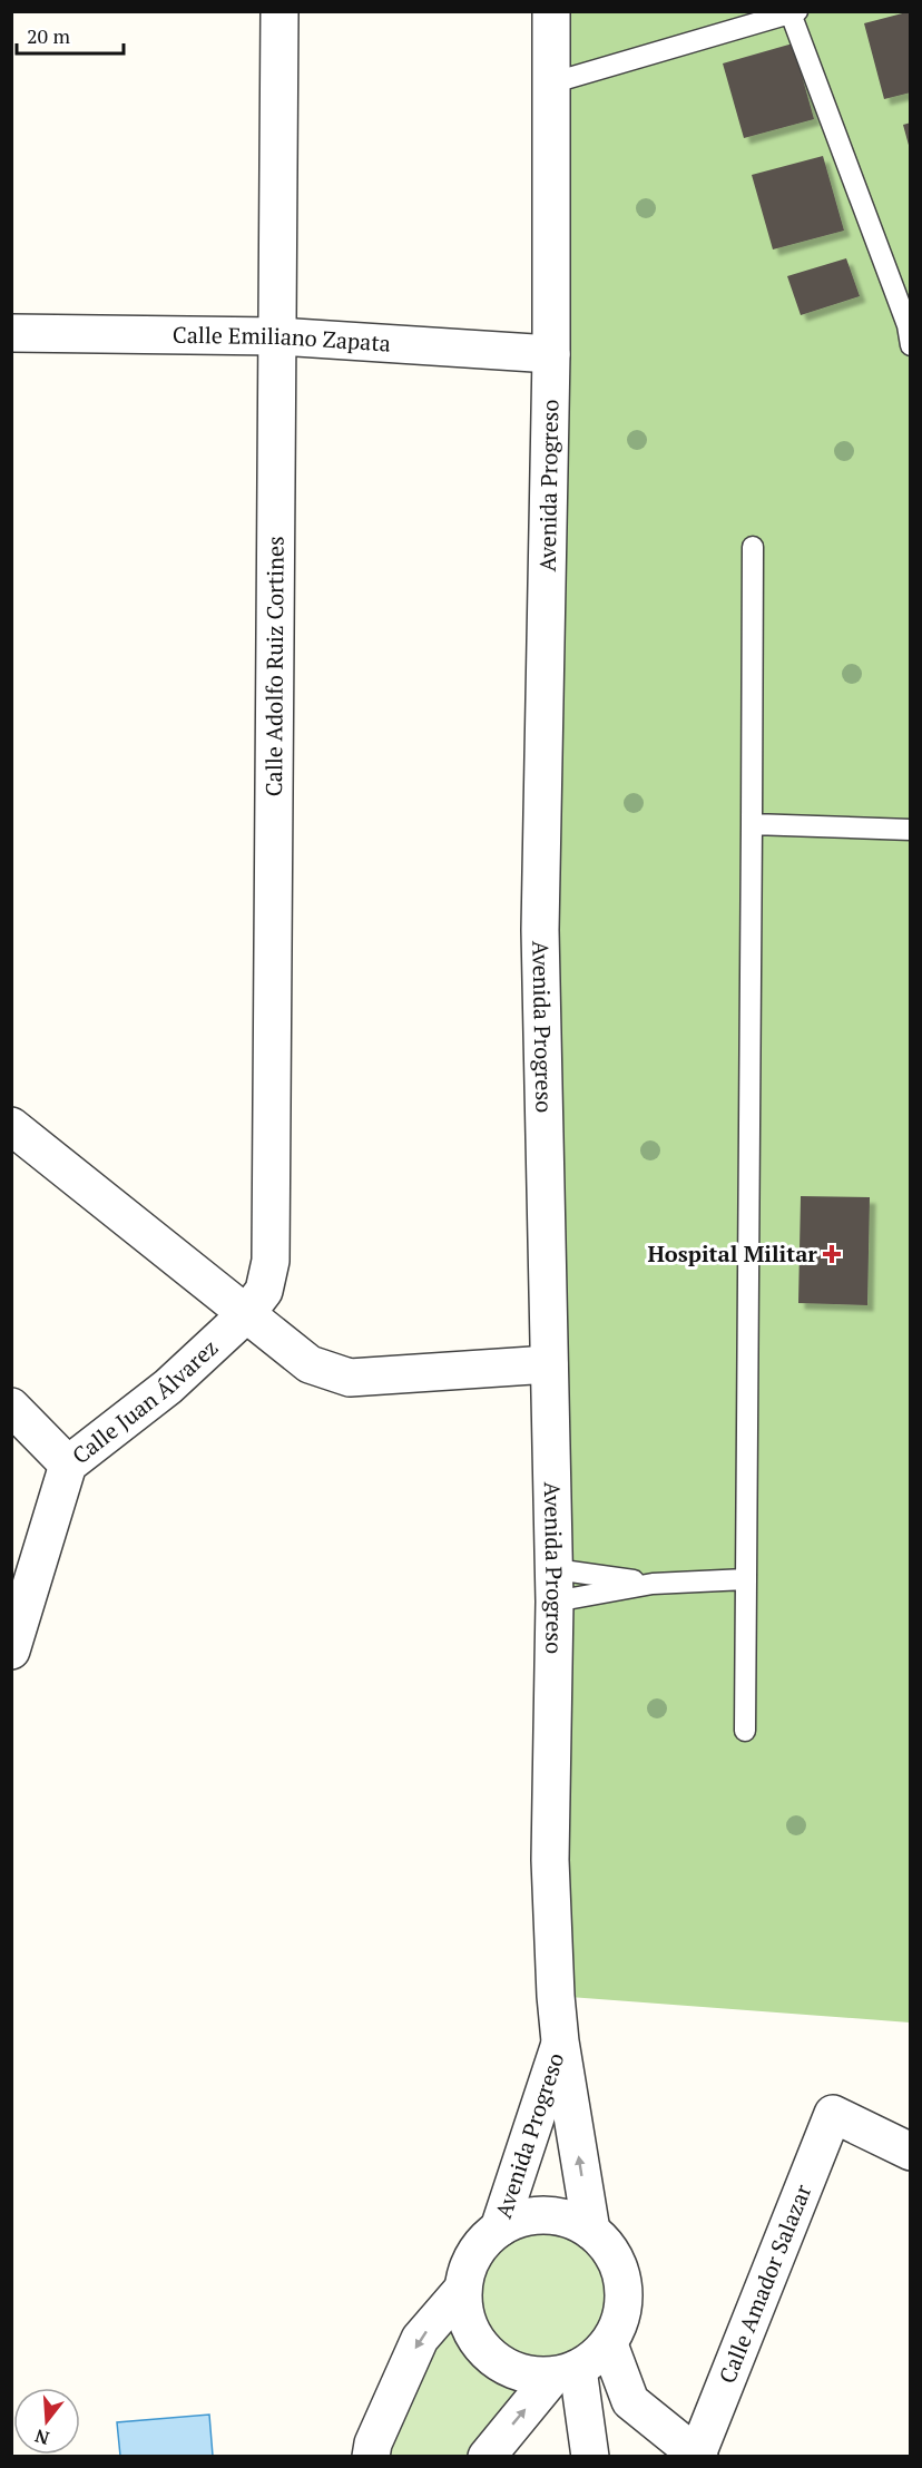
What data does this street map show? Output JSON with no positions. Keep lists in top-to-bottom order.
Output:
{
  "streets": {
    "street": [
      "Calle Emiliano Zapata",
      "Avenida Progreso",
      "Calle Adolfo Ruiz Cortines",
      "Calle Juan Álvarez",
      "Calle Amador Salazar"
    ]
  },
  "crossings": [
    ["Calle Emiliano Zapata", "Avenida Progreso"],
    ["Calle Emiliano Zapata", "Calle Adolfo Ruiz Cortines"],
    ["Calle Adolfo Ruiz Cortines", "Calle Juan Álvarez"]
  ],
  "places": {
    "health": ["Hospital Militar"]
  },
  "scale_bar": "20 m",
  "north": "bottom"
}
